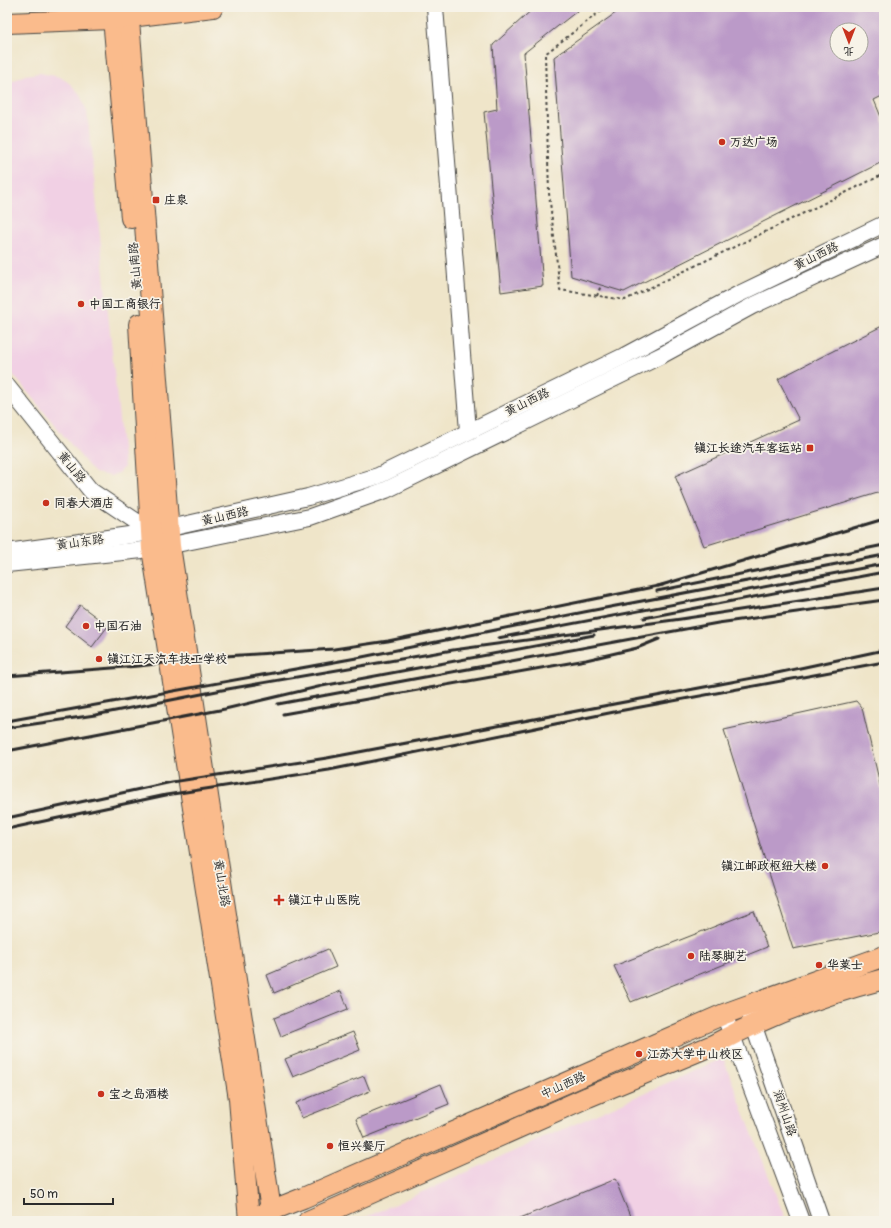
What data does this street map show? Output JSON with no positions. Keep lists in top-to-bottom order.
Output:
{
  "streets": {
    "main road": ["黄山南路", "黄山北路", "中山西路"],
    "street": [
      "黄山西路",
      "黄山路",
      "黄山东路",
      "润州山路"
    ]
  },
  "crossings": [
    ["黄山西路", "黄山南路"],
    ["黄山西路", "黄山路"],
    ["黄山西路", "黄山东路"],
    ["黄山西路", "黄山北路"],
    ["黄山南路", "黄山路"],
    ["黄山南路", "黄山东路"],
    ["黄山南路", "黄山北路"],
    ["黄山路", "黄山东路"],
    ["黄山路", "黄山北路"],
    ["黄山东路", "黄山北路"],
    ["黄山北路", "中山西路"],
    ["中山西路", "润州山路"]
  ],
  "places": {
    "other": [
      "万达广场",
      "中国工商银行",
      "同春大酒店",
      "中国石油",
      "镇江江天汽车技工学校",
      "镇江邮政枢纽大楼",
      "陆琴脚艺",
      "华莱士",
      "江苏大学中山校区",
      "宝之岛酒楼",
      "恒兴餐厅"
    ],
    "transit": ["庄泉", "镇江长途汽车客运站"],
    "health": ["镇江中山医院"]
  },
  "scale_bar": "50 m",
  "north": "bottom"
}
